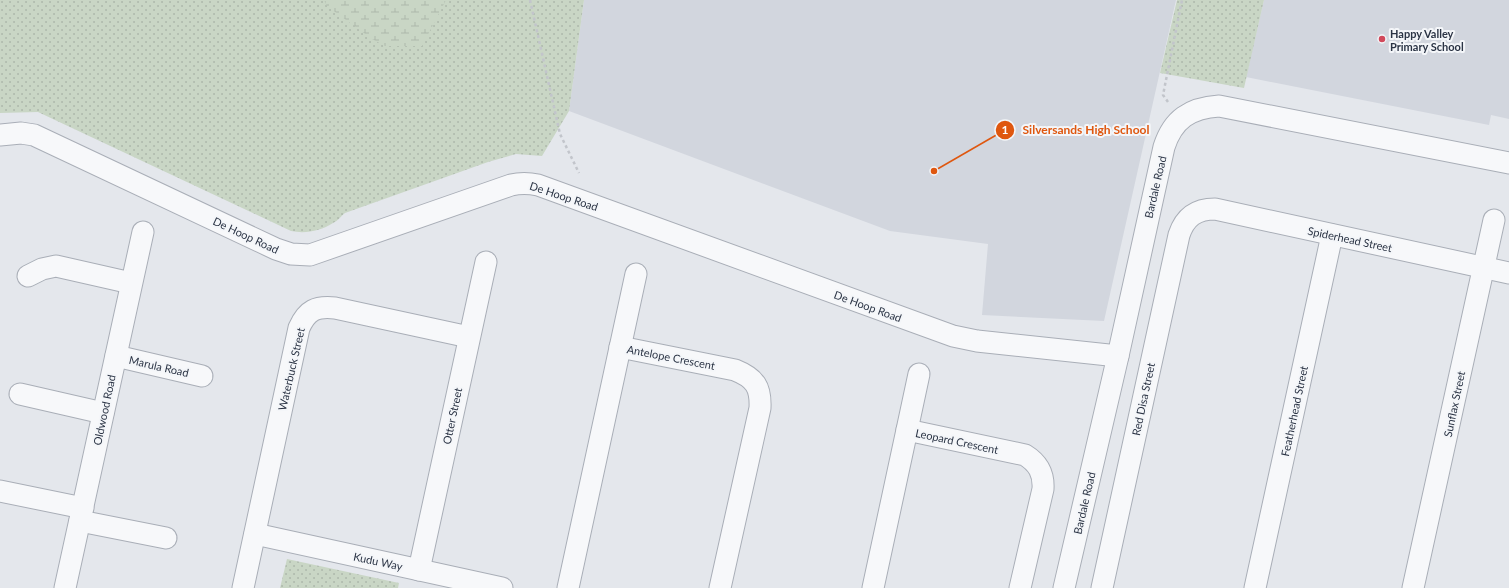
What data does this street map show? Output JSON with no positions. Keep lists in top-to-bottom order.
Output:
{
  "streets": {
    "street": [
      "Bardale Road",
      "De Hoop Road",
      "Spiderhead Street",
      "Antelope Crescent",
      "Marula Road",
      "Waterbuck Street",
      "Red Disa Street",
      "Sunflax Street",
      "Oldwood Road",
      "Featherhead Street",
      "Otter Street",
      "Leopard Crescent",
      "Kudu Way"
    ]
  },
  "crossings": [
    ["Bardale Road", "De Hoop Road"],
    ["Spiderhead Street", "Red Disa Street"],
    ["Spiderhead Street", "Sunflax Street"],
    ["Spiderhead Street", "Featherhead Street"],
    ["Marula Road", "Oldwood Road"],
    ["Waterbuck Street", "Otter Street"],
    ["Waterbuck Street", "Kudu Way"],
    ["Otter Street", "Kudu Way"]
  ],
  "places": ["Happy Valley Primary School", "Silversands High School"]
}
